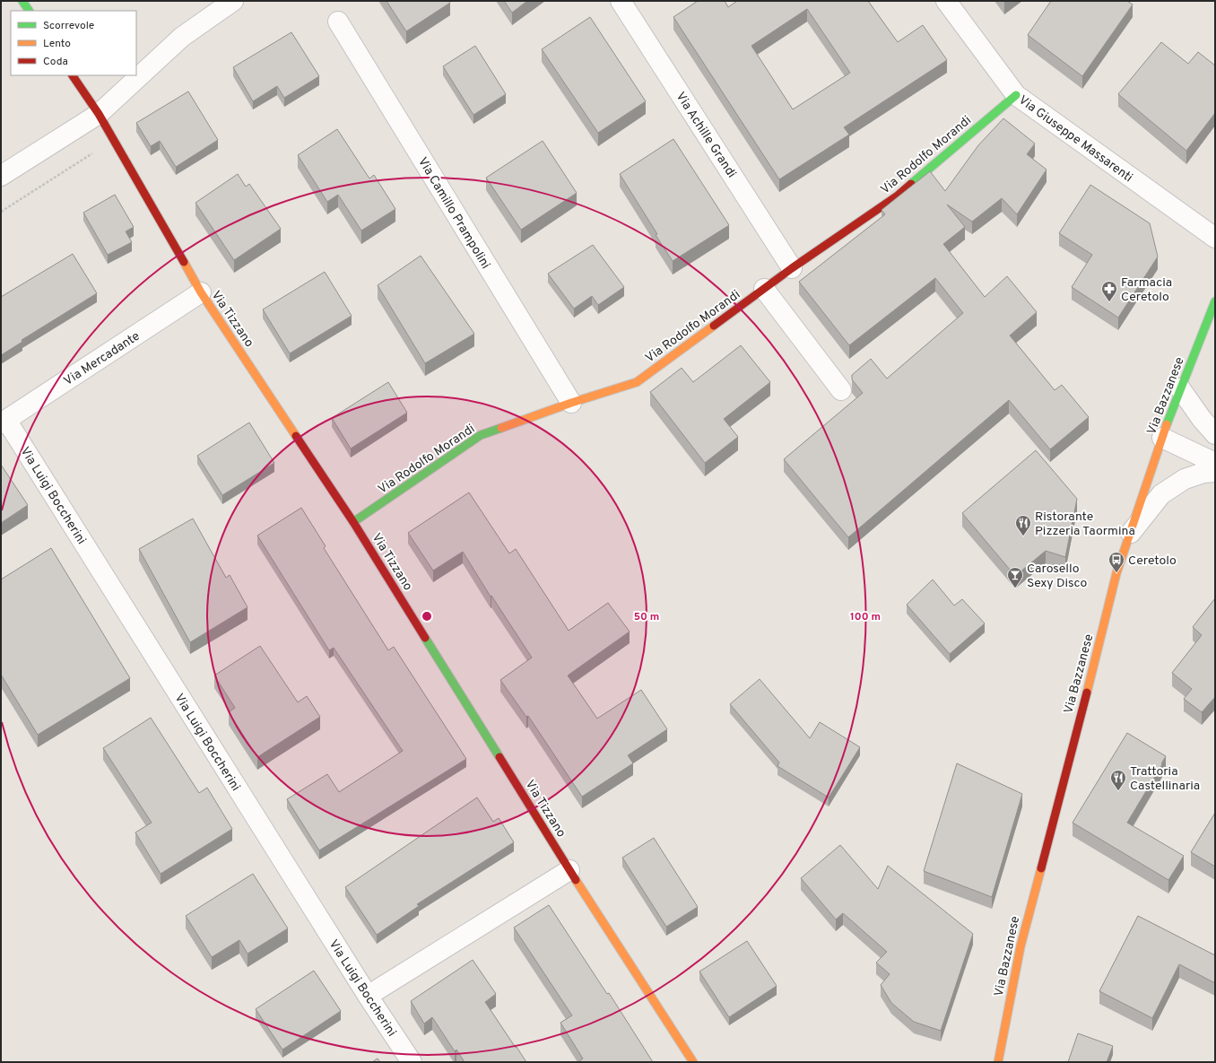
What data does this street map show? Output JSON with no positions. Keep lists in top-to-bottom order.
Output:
{
  "streets": {
    "street": [
      "Via Achille Grandi",
      "Via Giuseppe Massarenti",
      "Via Rodolfo Morandi",
      "Via Camillo Prampolini",
      "Via Tizzano",
      "Via Mercadante",
      "Via Bazzanese",
      "Via Luigi Boccherini"
    ]
  },
  "crossings": [
    ["Via Achille Grandi", "Via Rodolfo Morandi"],
    ["Via Giuseppe Massarenti", "Via Rodolfo Morandi"],
    ["Via Rodolfo Morandi", "Via Camillo Prampolini"],
    ["Via Rodolfo Morandi", "Via Tizzano"],
    ["Via Tizzano", "Via Mercadante"],
    ["Via Mercadante", "Via Luigi Boccherini"]
  ],
  "places": {
    "pharmacy": ["Farmacia Ceretolo"],
    "restaurant": ["Ristorante Pizzeria Taormina", "Trattoria Castellinaria"],
    "bus stop": ["Ceretolo"],
    "bar": ["Carosello Sexy Disco"]
  },
  "legend": ["Scorrevole", "Lento", "Coda"],
  "rings": ["50 m", "100 m"]
}
